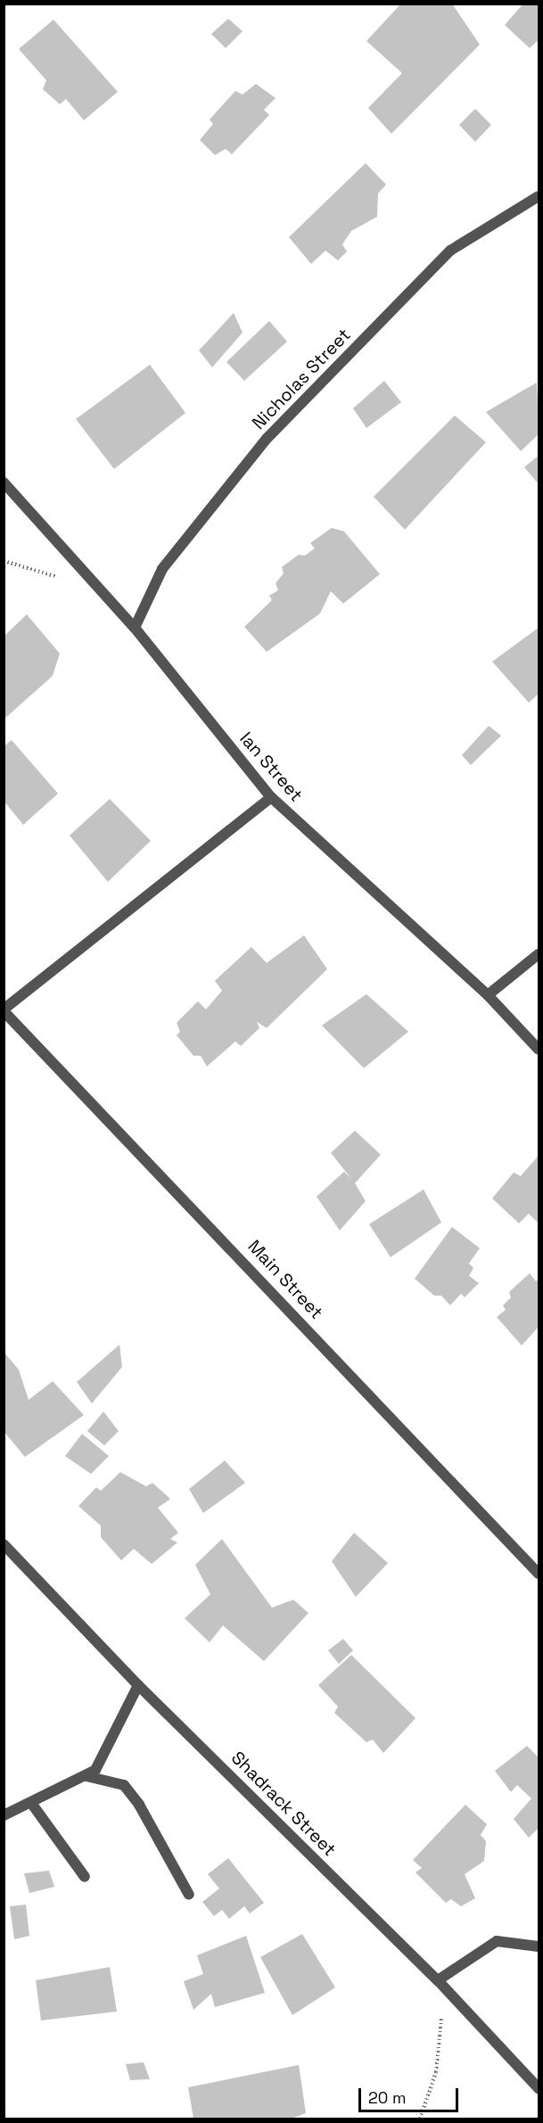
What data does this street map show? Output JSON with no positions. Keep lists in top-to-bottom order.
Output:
{
  "streets": {
    "street": [
      "Nicholas Street",
      "Ian Street",
      "Main Street",
      "Shadrack Street"
    ]
  },
  "crossings": [
    ["Nicholas Street", "Ian Street"]
  ],
  "scale_bar": "20 m"
}
